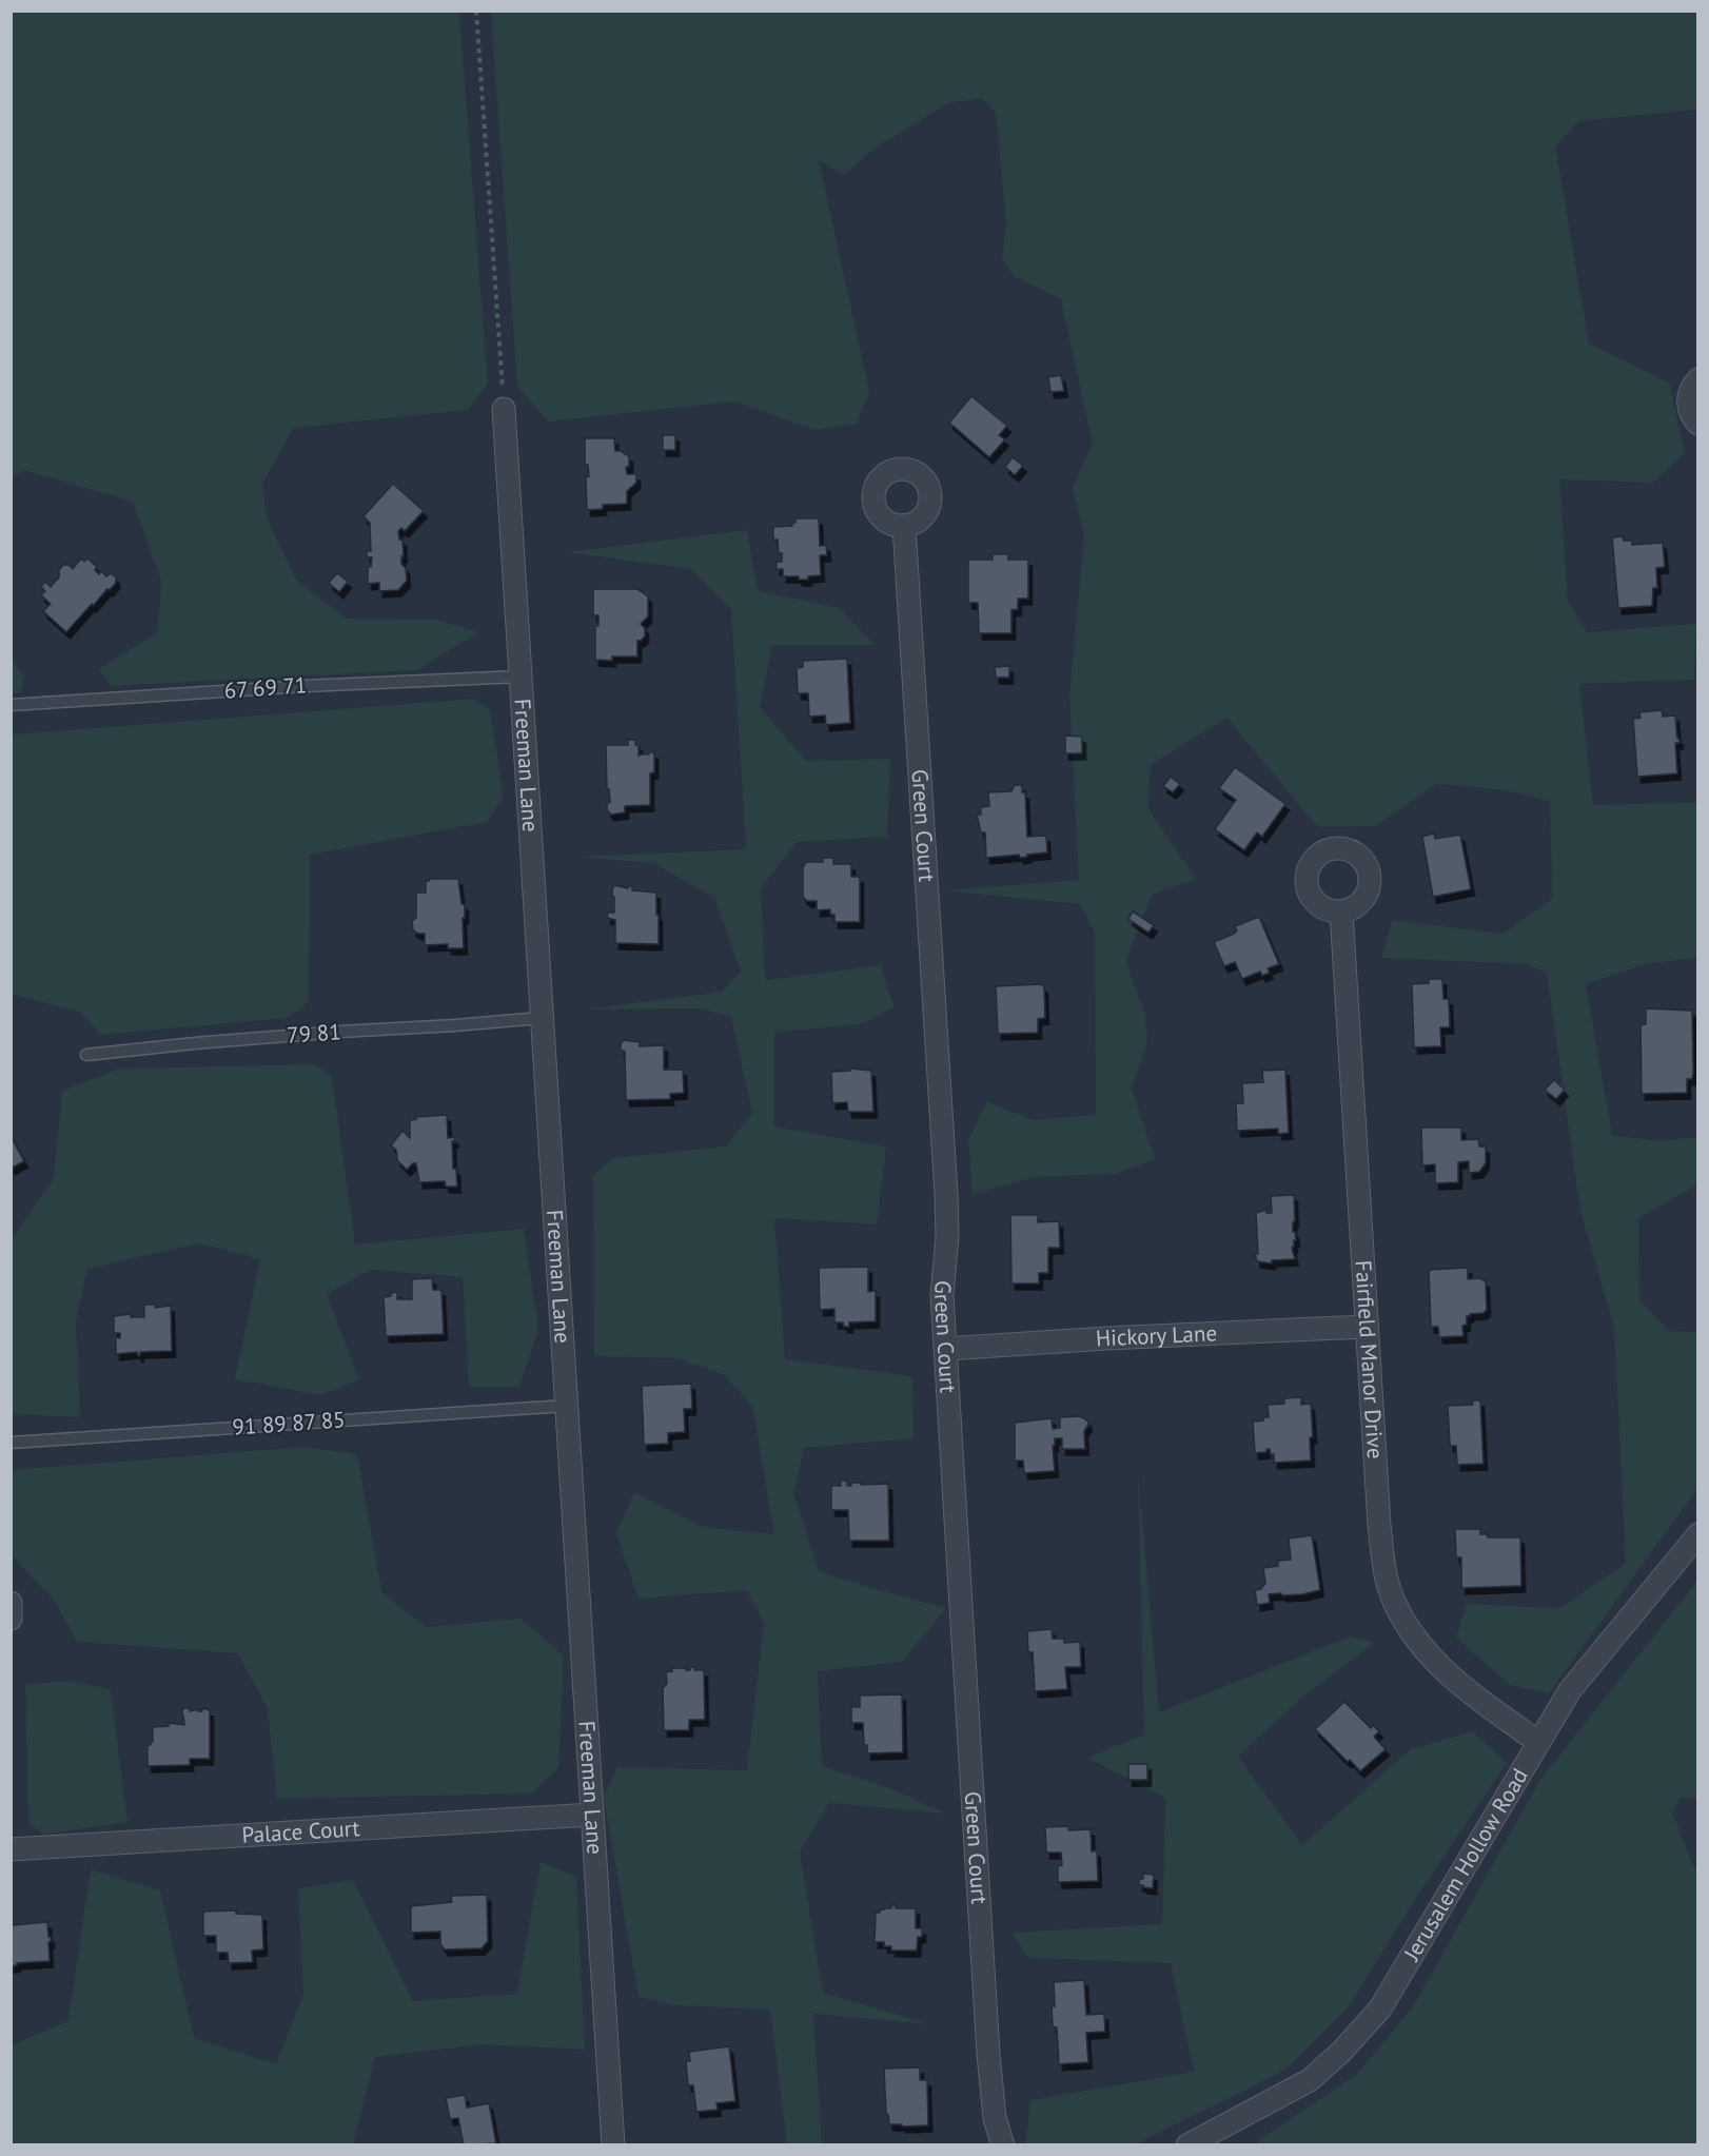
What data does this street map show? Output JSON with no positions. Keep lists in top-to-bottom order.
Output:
{
  "streets": {
    "street": [
      "Freeman Lane",
      "Green Court",
      "Hickory Lane",
      "Fairfield Manor Drive",
      "Palace Court",
      "Jerusalem Hollow Road"
    ],
    "lane": ["67 69 71", "79 81", "91 89 87 85"]
  },
  "crossings": [
    ["67 69 71", "Freeman Lane"],
    ["Freeman Lane", "79 81"],
    ["Freeman Lane", "91 89 87 85"],
    ["Freeman Lane", "Palace Court"],
    ["Green Court", "Hickory Lane"],
    ["Hickory Lane", "Fairfield Manor Drive"],
    ["Fairfield Manor Drive", "Jerusalem Hollow Road"]
  ]
}
